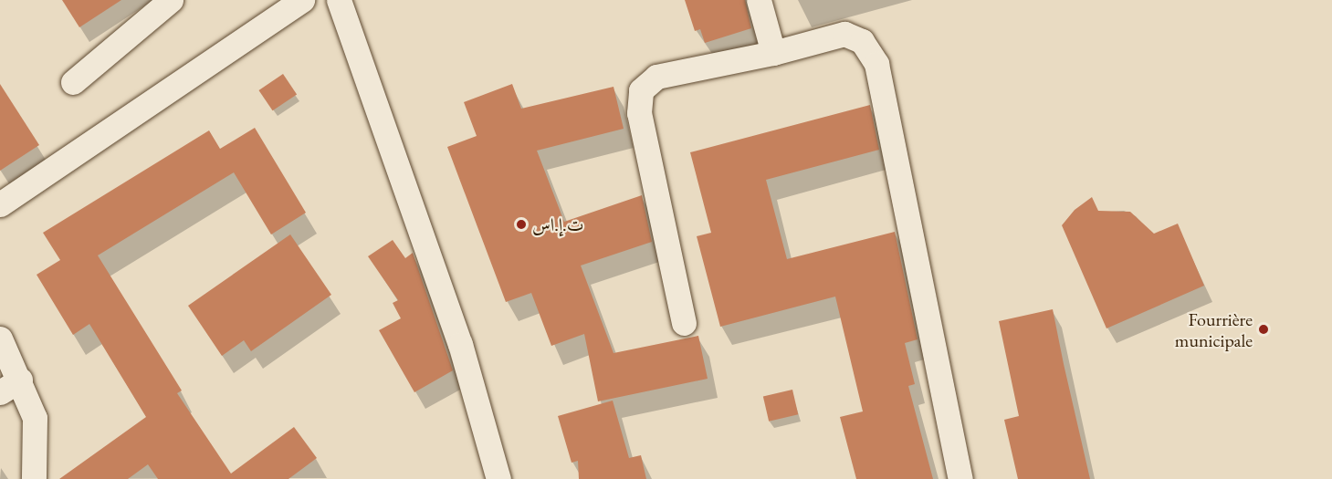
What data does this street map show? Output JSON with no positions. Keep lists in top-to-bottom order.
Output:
{
  "places": ["ت.إ.اس", "Fourrière municipale"]
}
